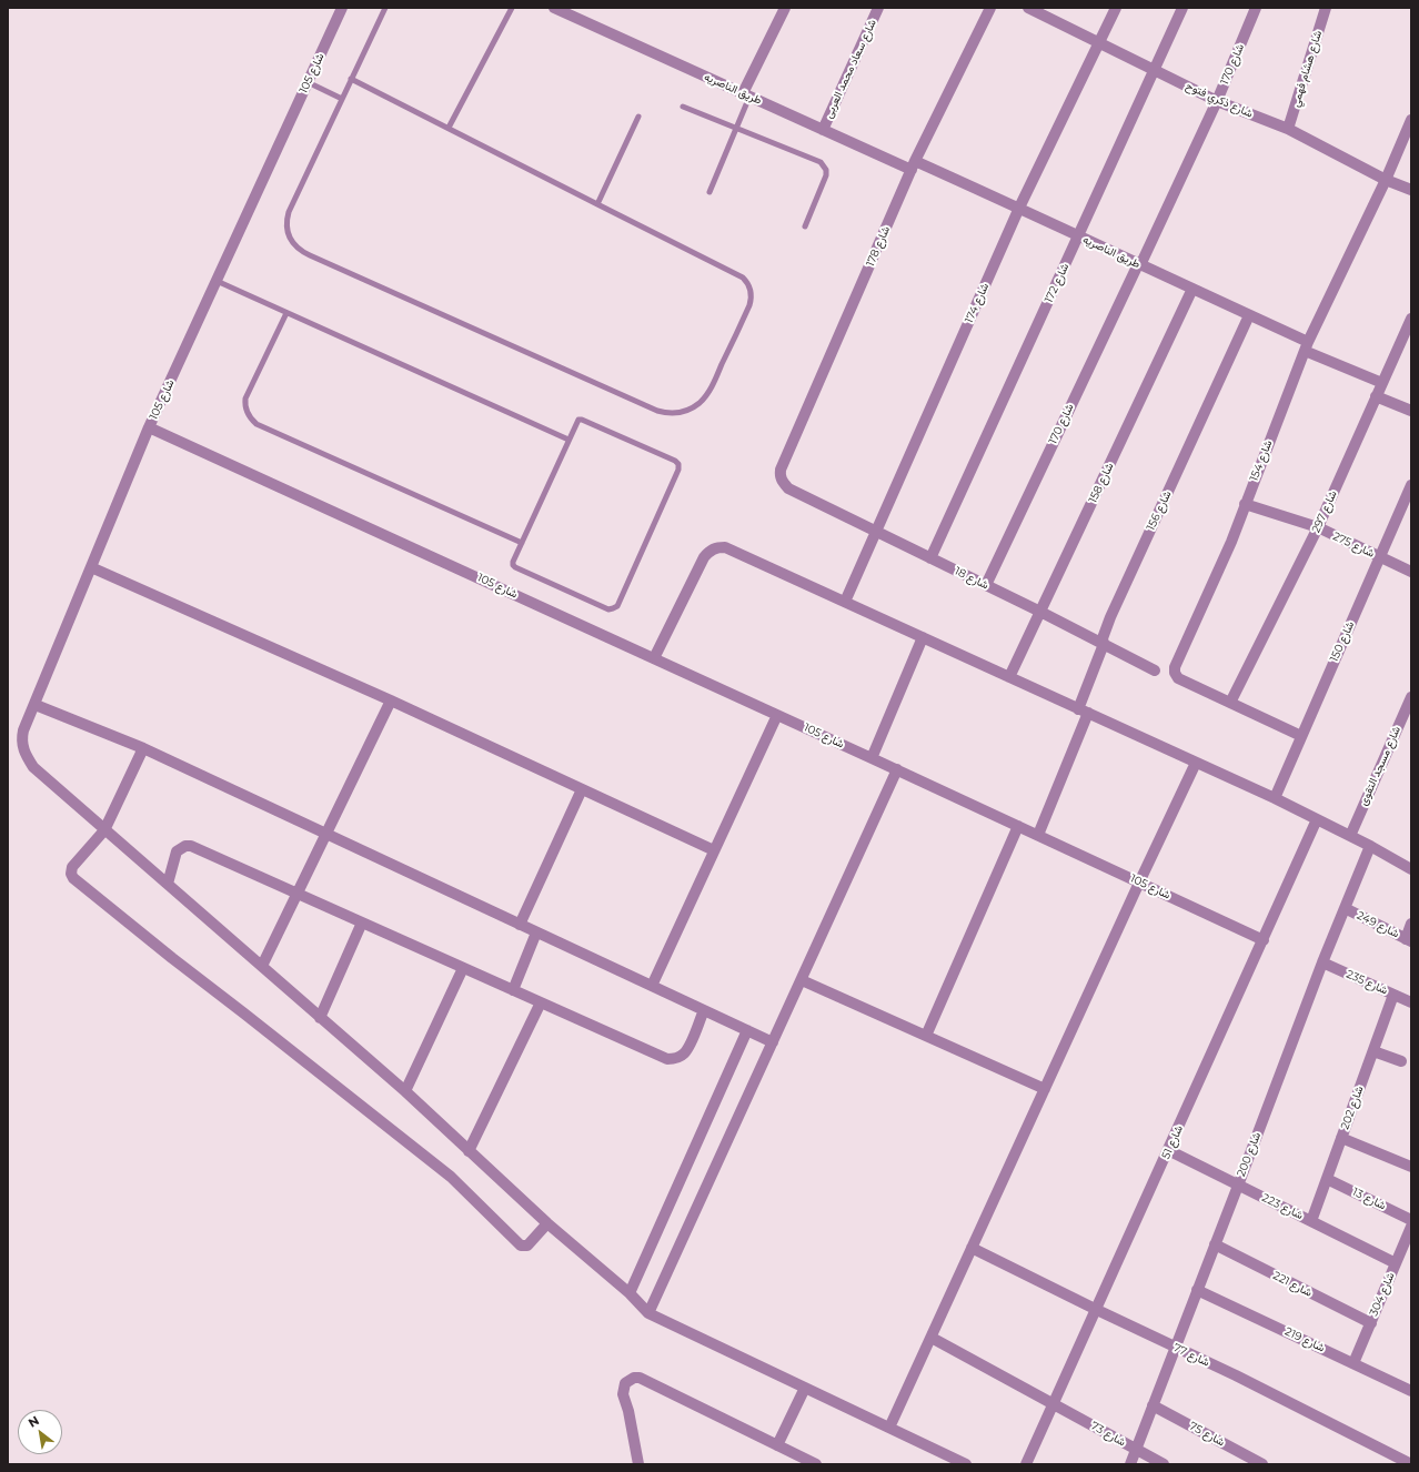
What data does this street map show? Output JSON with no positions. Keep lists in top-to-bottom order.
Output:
{
  "streets": {
    "street": [
      "شارع 170",
      "شارع سعاد محمد العربى",
      "شارع هشام فهمي",
      "شارع 105",
      "طريق الناصريه",
      "شارع ذكري فتوح",
      "شارع 178",
      "شارع 172",
      "شارع 174",
      "شارع 154",
      "شارع 158",
      "شارع 156",
      "شارع 297",
      "شارع 275",
      "شارع 18",
      "شارع 150",
      "شارع مسجد التقوى",
      "شارع 249",
      "شارع 235",
      "شارع 202",
      "شارع 51",
      "شارع 200",
      "شارع 13",
      "شارع 223",
      "شارع 221",
      "شارع 304",
      "شارع 219",
      "شارع 77",
      "شارع 73",
      "شارع 75"
    ]
  },
  "crossings": [
    ["شارع 170", "طريق الناصريه"],
    ["شارع 170", "شارع ذكري فتوح"],
    ["شارع 170", "شارع 18"],
    ["شارع سعاد محمد العربى", "طريق الناصريه"],
    ["شارع هشام فهمي", "شارع ذكري فتوح"],
    ["شارع 105", "شارع 156"],
    ["شارع 105", "شارع 51"],
    ["طريق الناصريه", "شارع 178"],
    ["طريق الناصريه", "شارع 172"],
    ["طريق الناصريه", "شارع 174"],
    ["طريق الناصريه", "شارع 154"],
    ["طريق الناصريه", "شارع 158"],
    ["طريق الناصريه", "شارع 156"],
    ["طريق الناصريه", "شارع 297"],
    ["شارع ذكري فتوح", "شارع 172"],
    ["شارع ذكري فتوح", "شارع 174"],
    ["شارع ذكري فتوح", "شارع 154"],
    ["شارع 178", "شارع 18"],
    ["شارع 172", "شارع 18"],
    ["شارع 174", "شارع 18"],
    ["شارع 154", "شارع 297"],
    ["شارع 154", "شارع 275"],
    ["شارع 154", "شارع 150"],
    ["شارع 158", "شارع 18"],
    ["شارع 156", "شارع 18"],
    ["شارع 297", "شارع 275"],
    ["شارع 275", "شارع 150"],
    ["شارع 249", "شارع 200"],
    ["شارع 235", "شارع 202"],
    ["شارع 235", "شارع 200"],
    ["شارع 202", "شارع 13"],
    ["شارع 202", "شارع 223"],
    ["شارع 51", "شارع 223"],
    ["شارع 51", "شارع 77"],
    ["شارع 51", "شارع 73"],
    ["شارع 200", "شارع 223"],
    ["شارع 200", "شارع 221"],
    ["شارع 200", "شارع 219"],
    ["شارع 200", "شارع 77"],
    ["شارع 200", "شارع 73"],
    ["شارع 200", "شارع 75"],
    ["شارع 223", "شارع 304"],
    ["شارع 221", "شارع 304"],
    ["شارع 304", "شارع 219"]
  ],
  "north": "top left"
}
